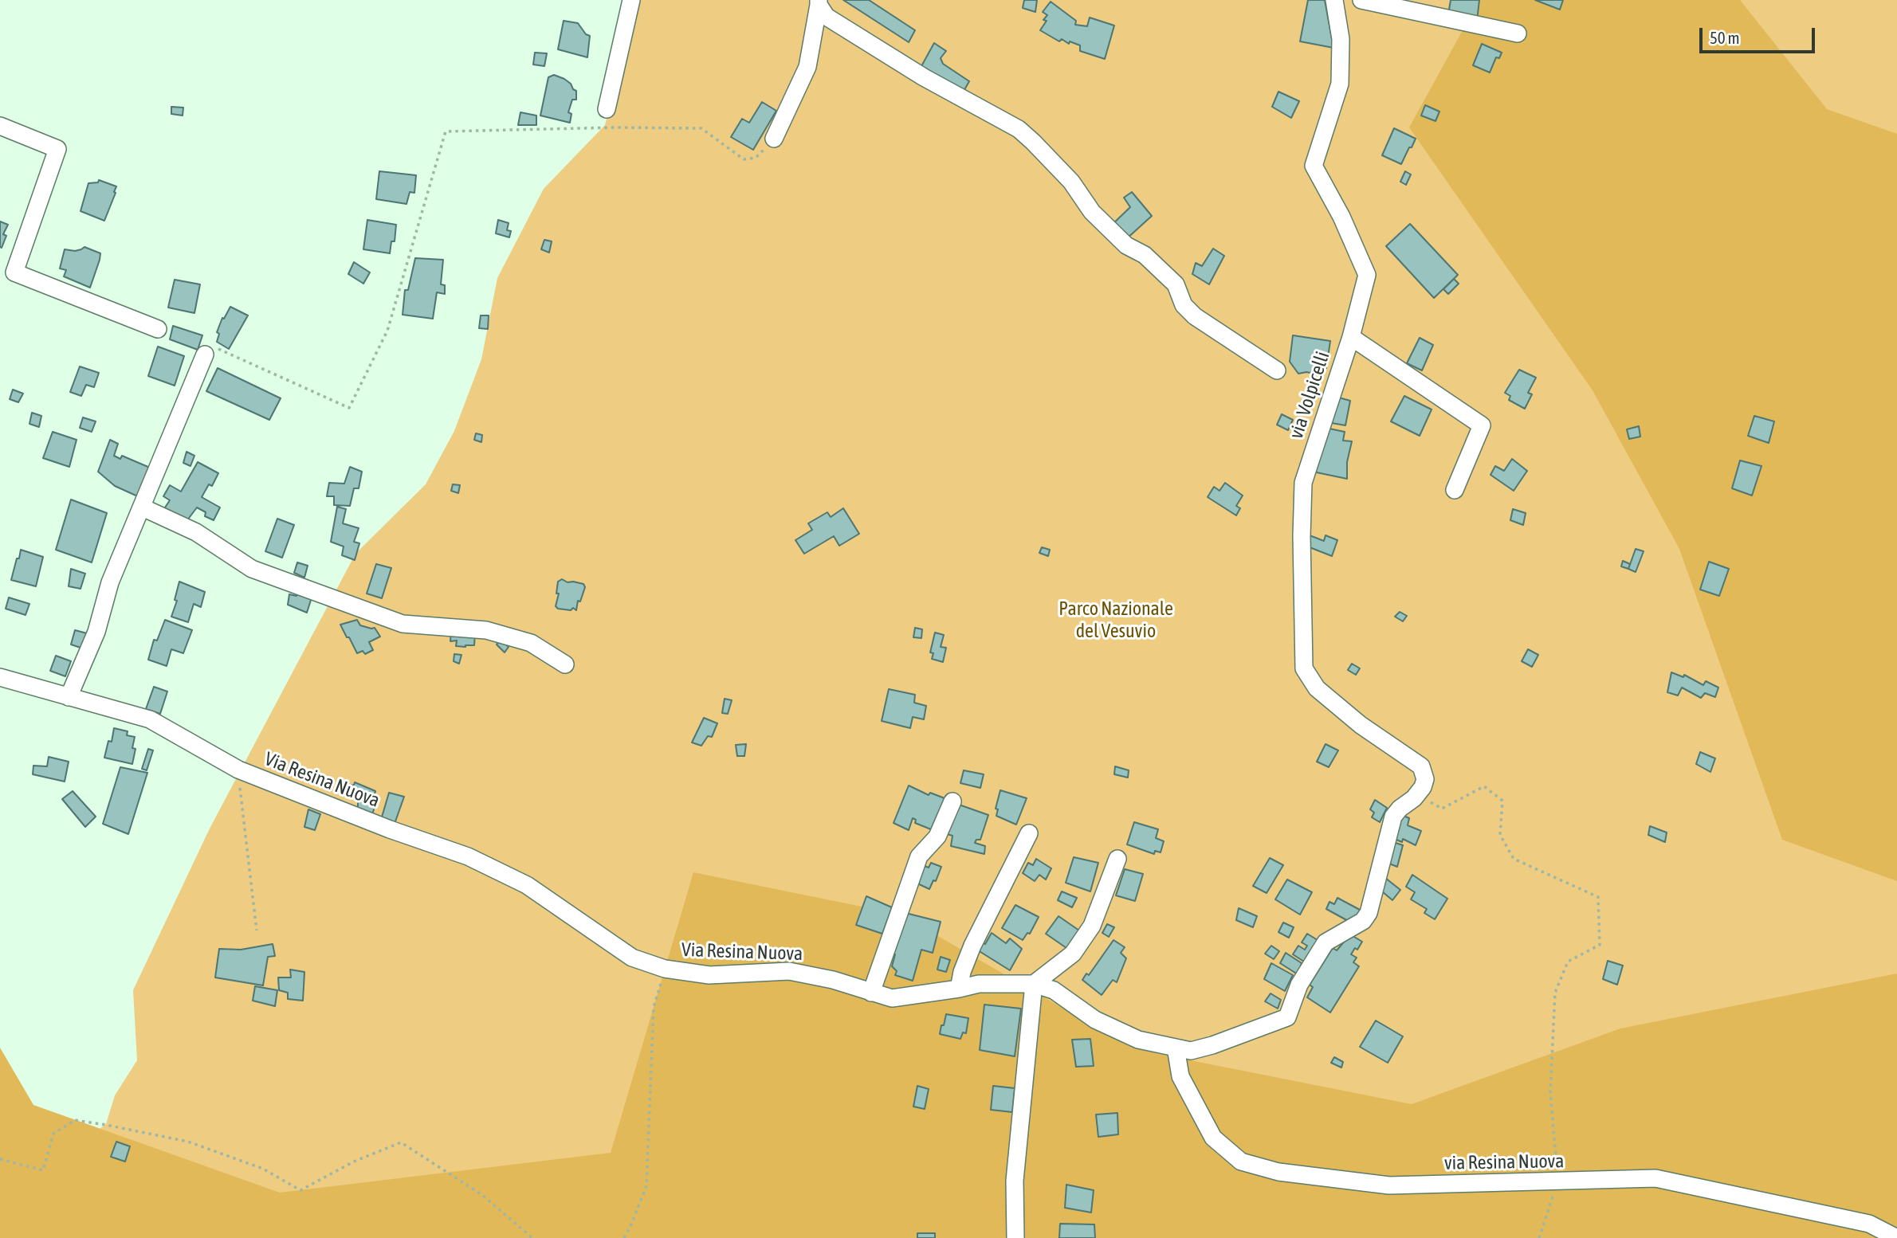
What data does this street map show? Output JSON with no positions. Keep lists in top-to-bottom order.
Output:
{
  "streets": {
    "street": ["via Volpicelli", "Via Resina Nuova", "via Resina Nuova"]
  },
  "crossings": [
    ["via Volpicelli", "Via Resina Nuova"],
    ["Via Resina Nuova", "via Resina Nuova"]
  ],
  "parks": ["Parco Nazionale del Vesuvio"],
  "scale_bar": "50 m"
}
